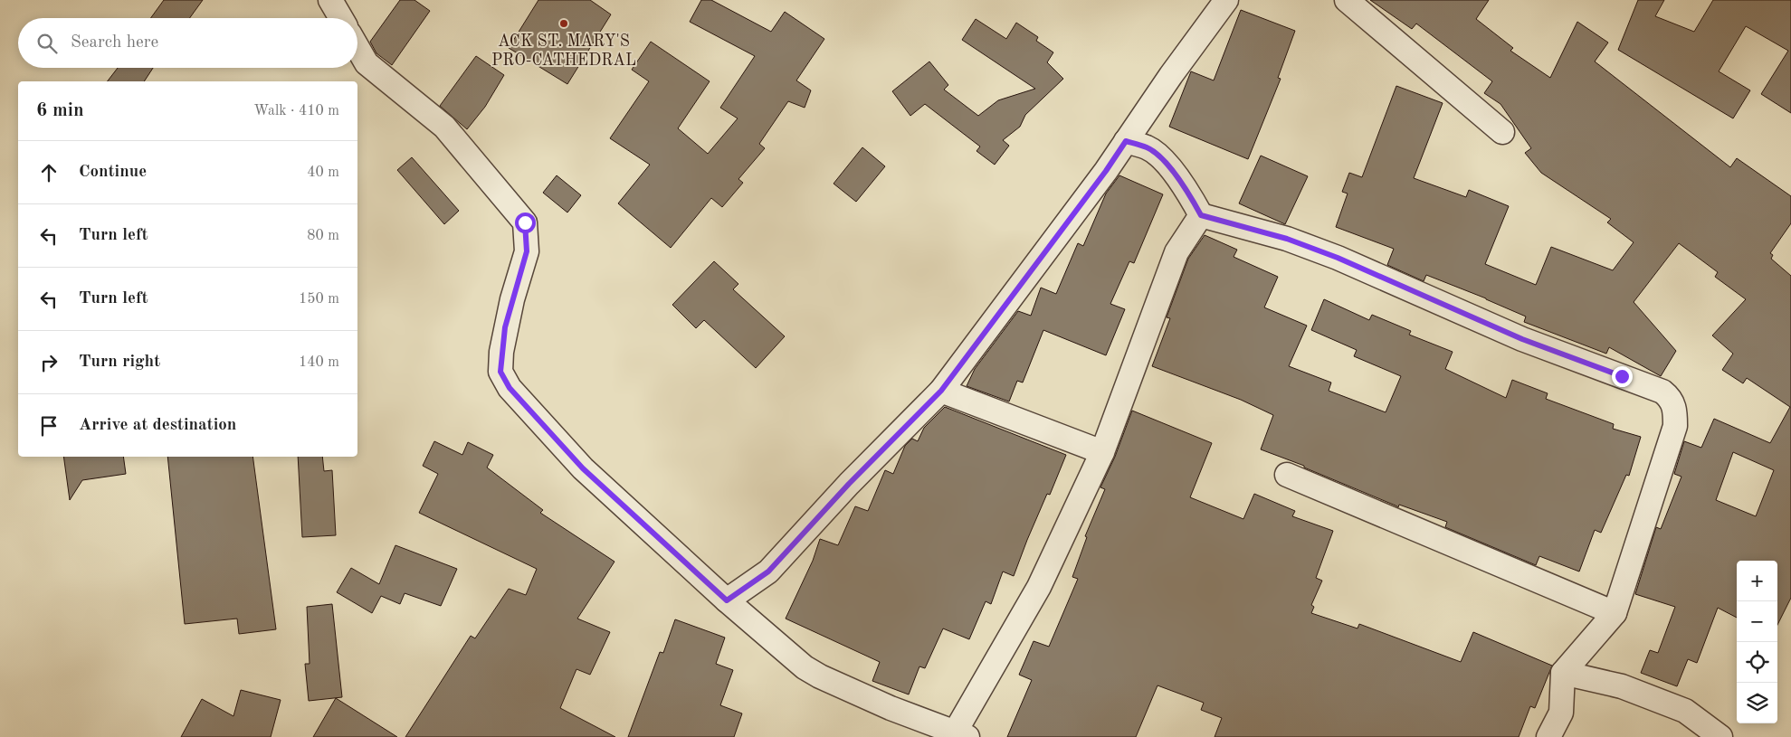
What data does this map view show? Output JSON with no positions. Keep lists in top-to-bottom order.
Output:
{
  "places": ["ACK ST. MARY'S PRO-CATHEDRAL"],
  "page": {
    "search": "Search here",
    "heading": ["6 min", "Walk · 410 m"],
    "list": [
      ["Continue", "40 m"],
      ["Turn left", "80 m"],
      ["Turn left", "150 m"],
      ["Turn right", "140 m"],
      "Arrive at destination"
    ],
    "map_buttons": ["+", "−"]
  }
}
